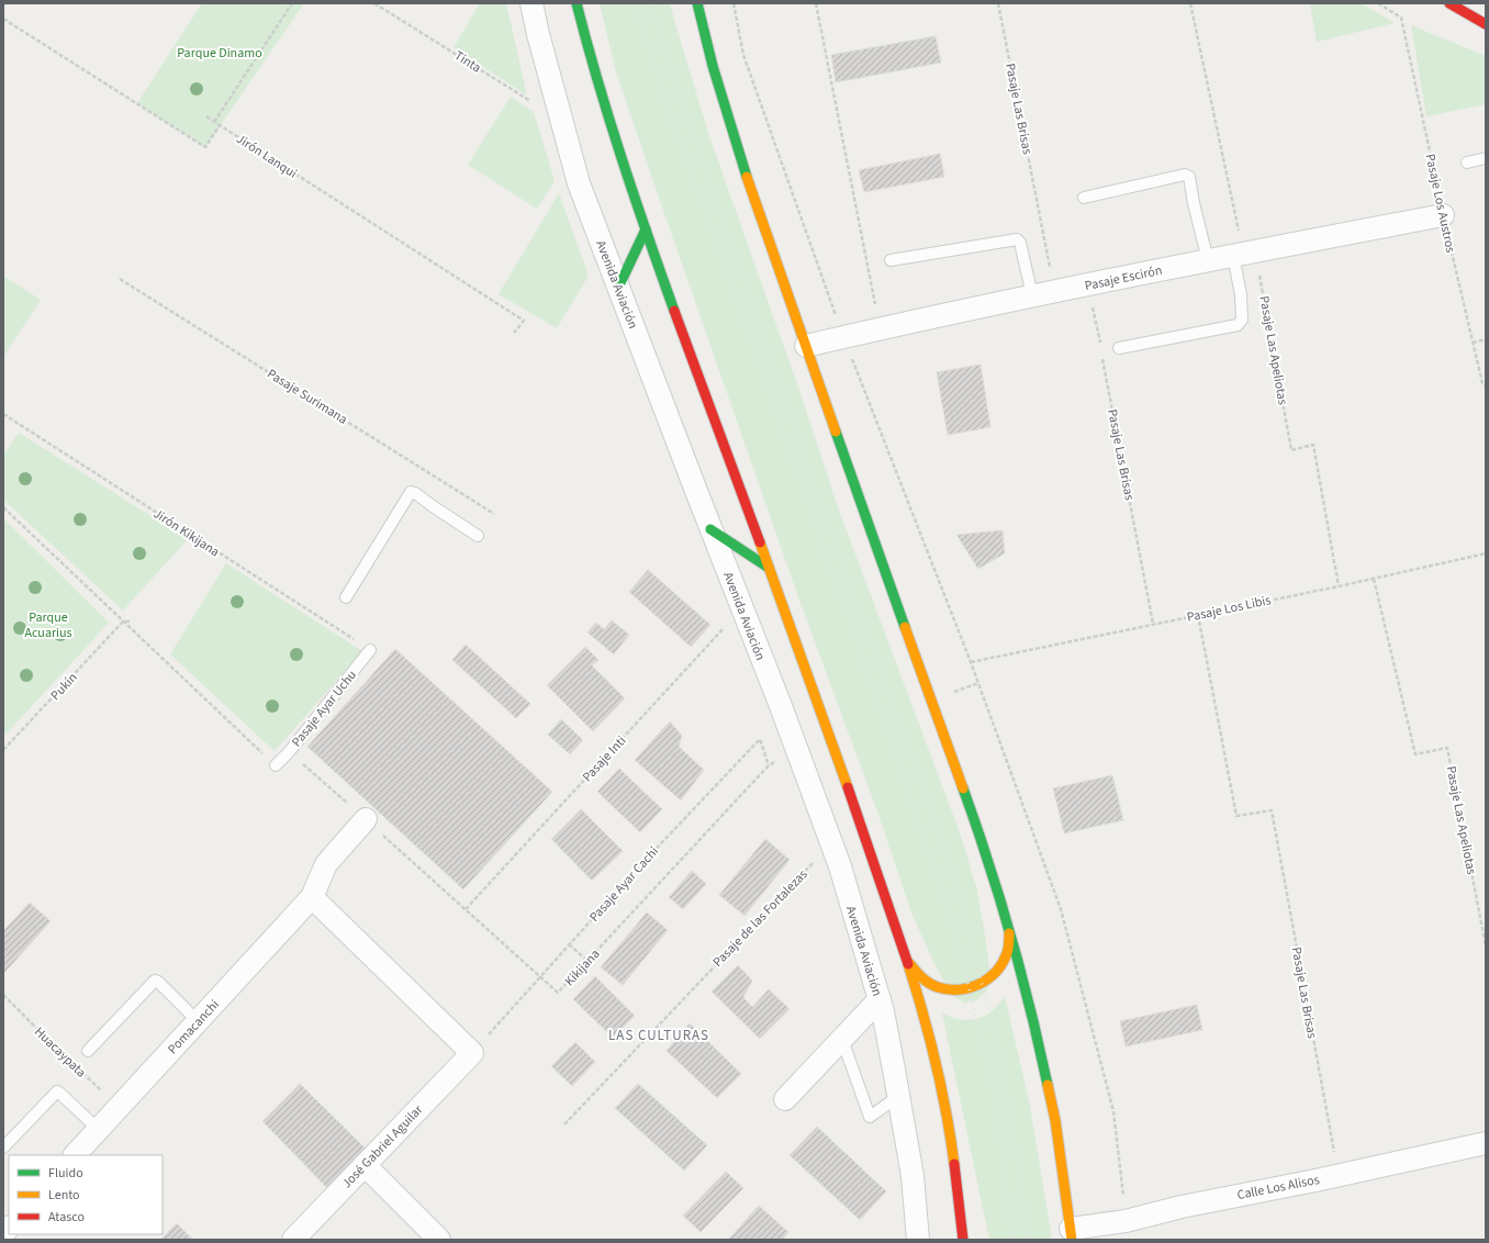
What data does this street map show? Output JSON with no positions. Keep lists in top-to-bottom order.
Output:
{
  "streets": {
    "street": [
      "Pasaje Escirón",
      "Avenida Aviación",
      "Pomacanchi",
      "José Gabriel Aguilar",
      "Calle Los Alisos"
    ],
    "lane": ["Pasaje Ayar Uchu"],
    "path": [
      "Tinta",
      "Pasaje Las Brisas",
      "Jirón Lanqui",
      "Pasaje Los Austros",
      "Pasaje Las Apeliotas",
      "Pasaje Surimana",
      "Jirón Kikijana",
      "Pasaje Los Libis",
      "Pukín",
      "Pasaje Inti",
      "Pasaje Ayar Cachi",
      "Pasaje de las Fortalezas",
      "Kikijana",
      "Huacaypata"
    ]
  },
  "crossings": [
    ["Tinta", "Avenida Aviación"],
    ["Pasaje Las Brisas", "Pasaje Escirón"],
    ["Pasaje Las Brisas", "Pasaje Los Libis"],
    ["Pasaje Las Brisas", "Calle Los Alisos"],
    ["Pasaje Los Austros", "Pasaje Escirón"],
    ["Pasaje Escirón", "Pasaje Las Apeliotas"],
    ["Avenida Aviación", "Pasaje Inti"],
    ["Avenida Aviación", "Pasaje de las Fortalezas"],
    ["Avenida Aviación", "Kikijana"],
    ["Pasaje Las Apeliotas", "Pasaje Los Libis"],
    ["Jirón Kikijana", "Pasaje Ayar Uchu"],
    ["Pasaje Ayar Uchu", "Kikijana"],
    ["Pasaje Inti", "Kikijana"],
    ["Pasaje Ayar Cachi", "Kikijana"],
    ["Pasaje Ayar Cachi", "José Gabriel Aguilar"],
    ["Kikijana", "Pomacanchi"],
    ["Pomacanchi", "Huacaypata"]
  ],
  "districts": ["LAS CULTURAS"],
  "parks": ["Parque Dinamo", "Parque Acuarius"],
  "legend": ["Fluido", "Lento", "Atasco"]
}
